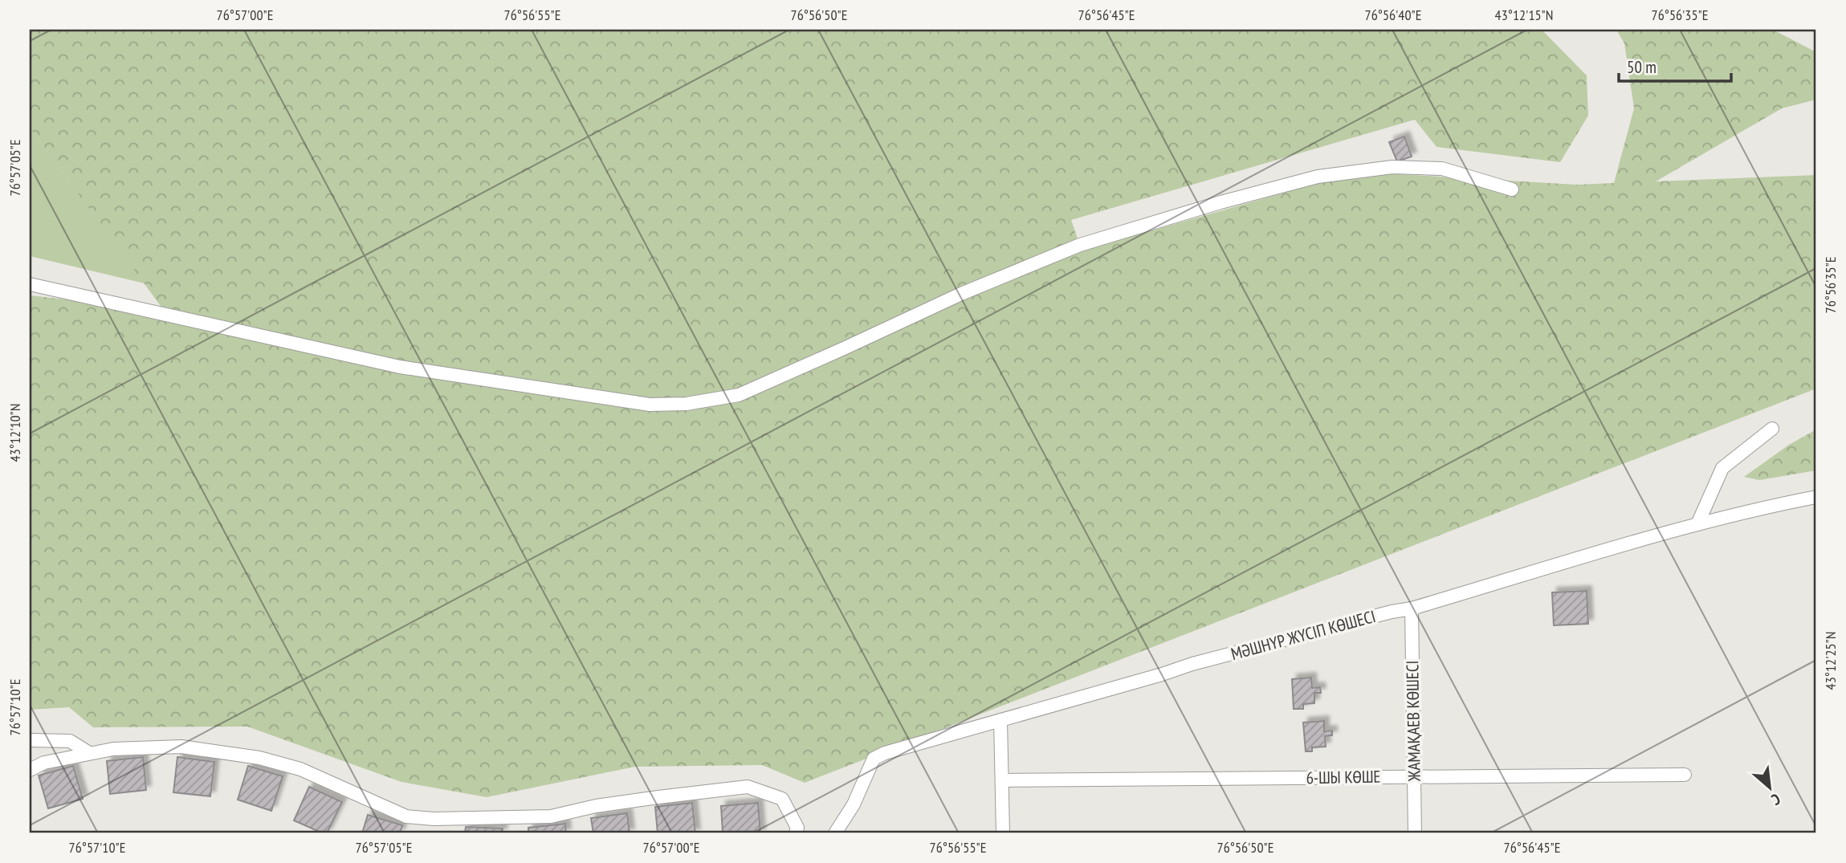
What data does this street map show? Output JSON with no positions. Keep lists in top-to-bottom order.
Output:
{
  "streets": {
    "street": ["МӘШHҮР ЖҮСІП КӨШЕСІ", "ЖАМАҚАЕВ КӨШЕСІ", "6-ШЫ КӨШЕ"]
  },
  "crossings": [
    ["МӘШHҮР ЖҮСІП КӨШЕСІ", "ЖАМАҚАЕВ КӨШЕСІ"],
    ["ЖАМАҚАЕВ КӨШЕСІ", "6-ШЫ КӨШЕ"]
  ],
  "scale_bar": "50 m",
  "north": "bottom right",
  "coordinates": [
    "76°57'00\"E",
    "76°56'55\"E",
    "76°56'50\"E",
    "76°56'45\"E",
    "76°56'40\"E",
    "43°12'15\"N",
    "76°56'35\"E",
    "76°57'05\"E",
    "43°12'10\"N",
    "43°12'25\"N",
    "76°57'10\"E"
  ]
}
